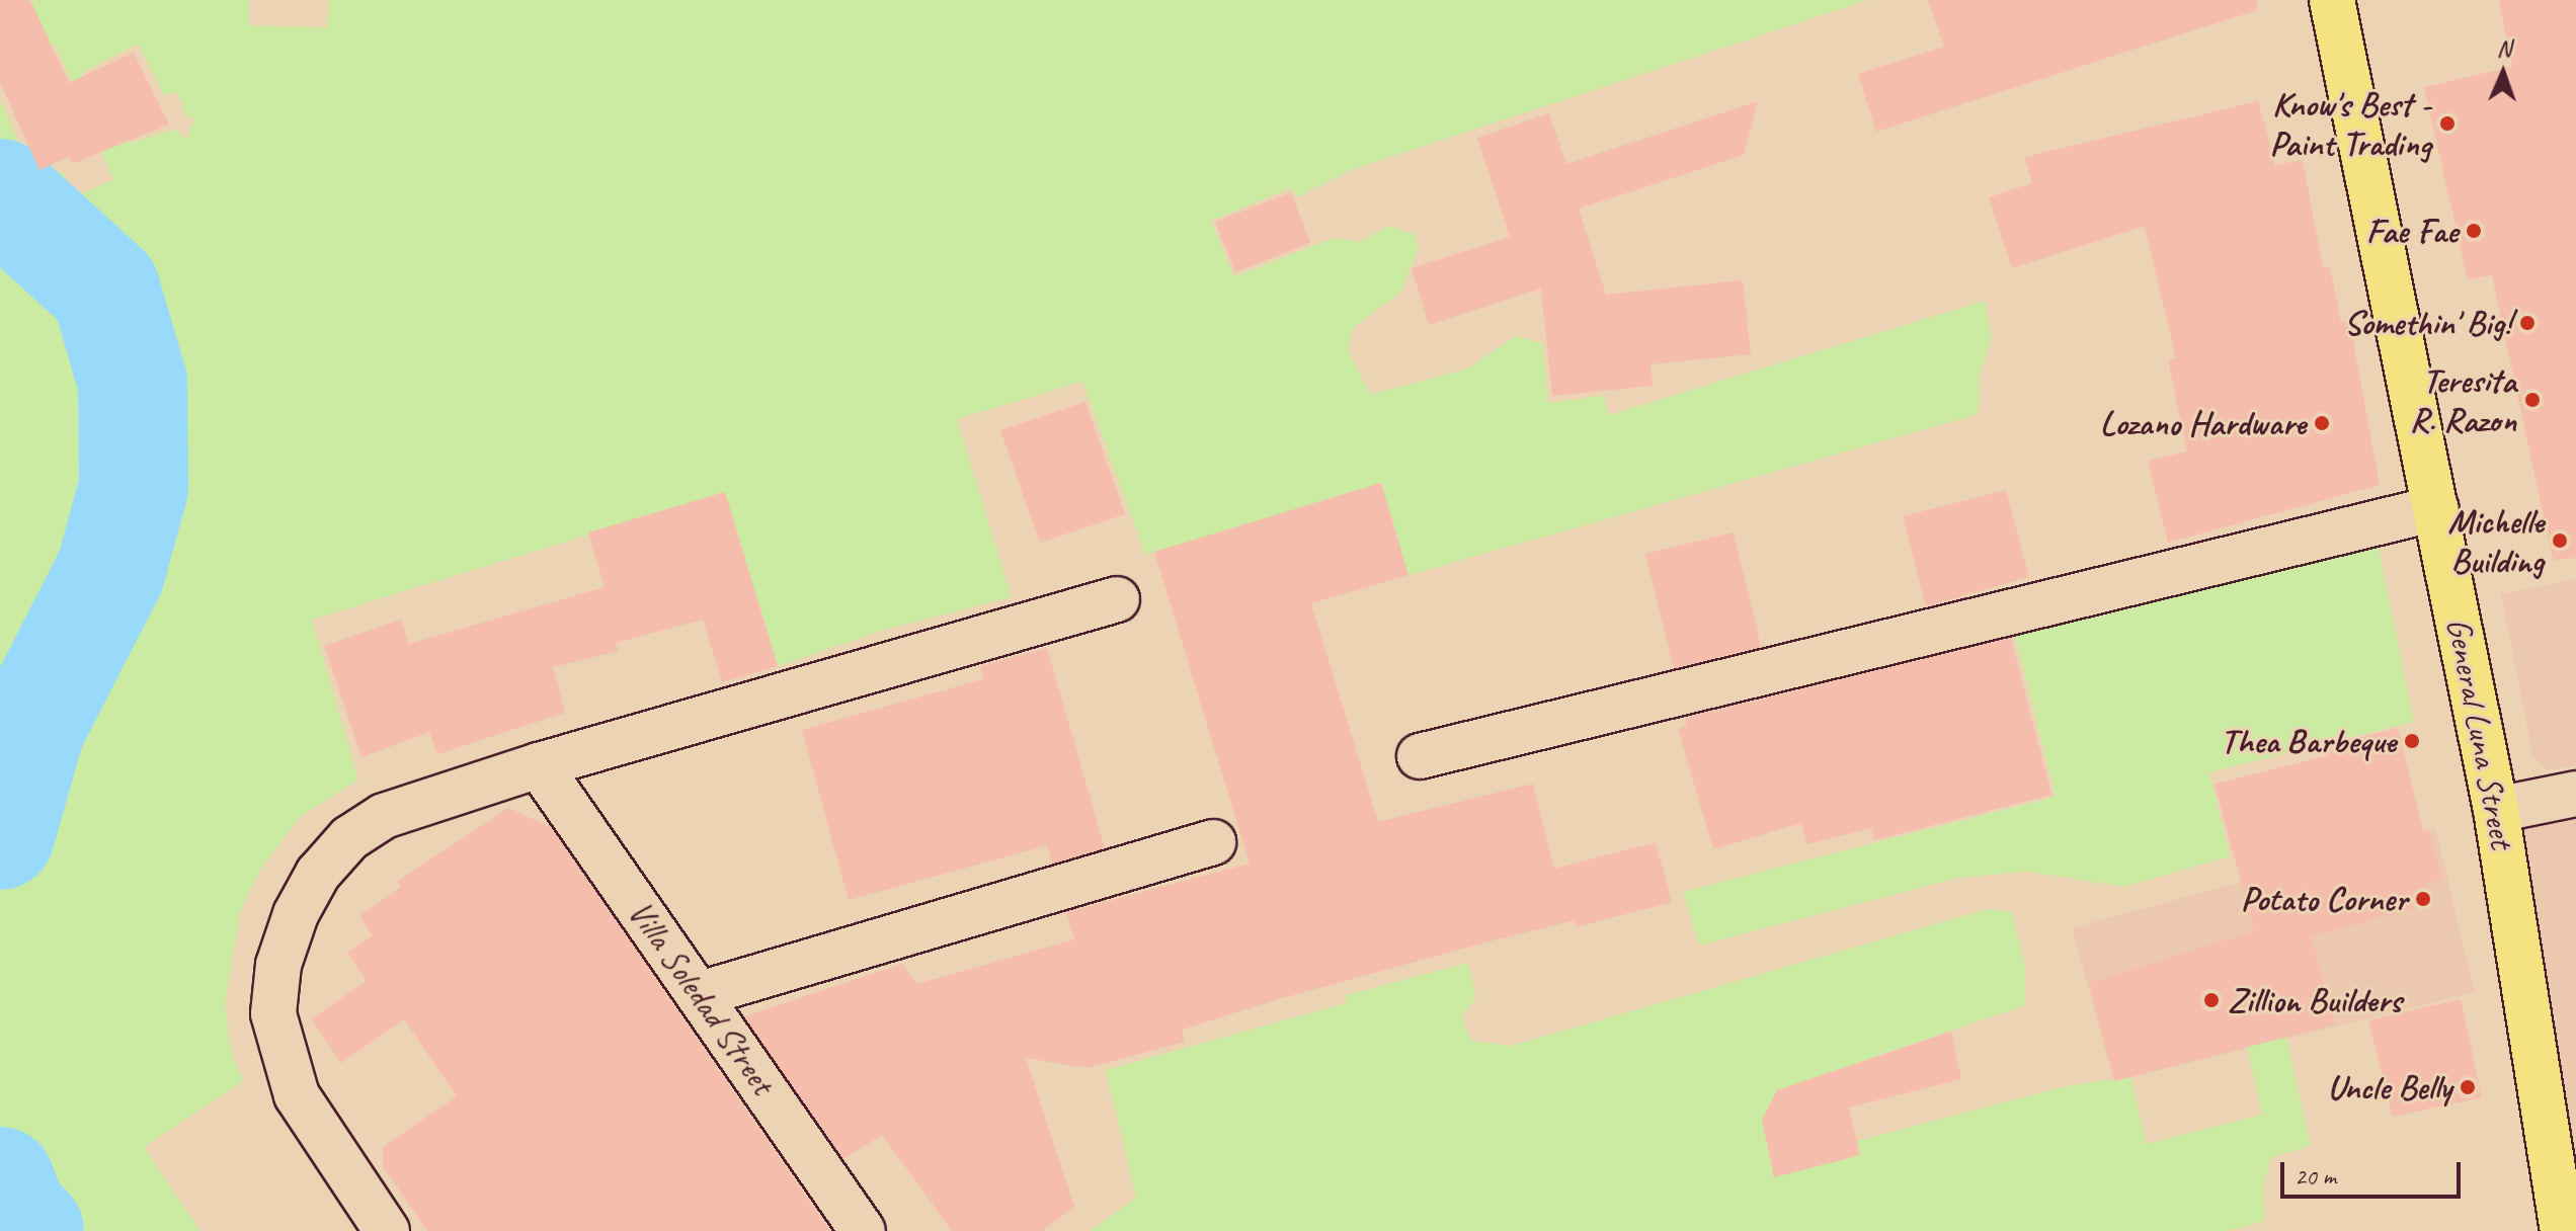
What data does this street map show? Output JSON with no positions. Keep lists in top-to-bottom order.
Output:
{
  "streets": {
    "main road": ["General Luna Street"],
    "street": ["Villa Soledad Street"]
  },
  "places": [
    "Know's Best - Paint Trading",
    "Fae Fae",
    "Somethin' Big!",
    "Teresita R. Razon",
    "Lozano Hardware",
    "Michelle Building",
    "Thea Barbeque",
    "Potato Corner",
    "Zillion Builders",
    "Uncle Belly"
  ],
  "scale_bar": "20 m",
  "north": "top"
}
